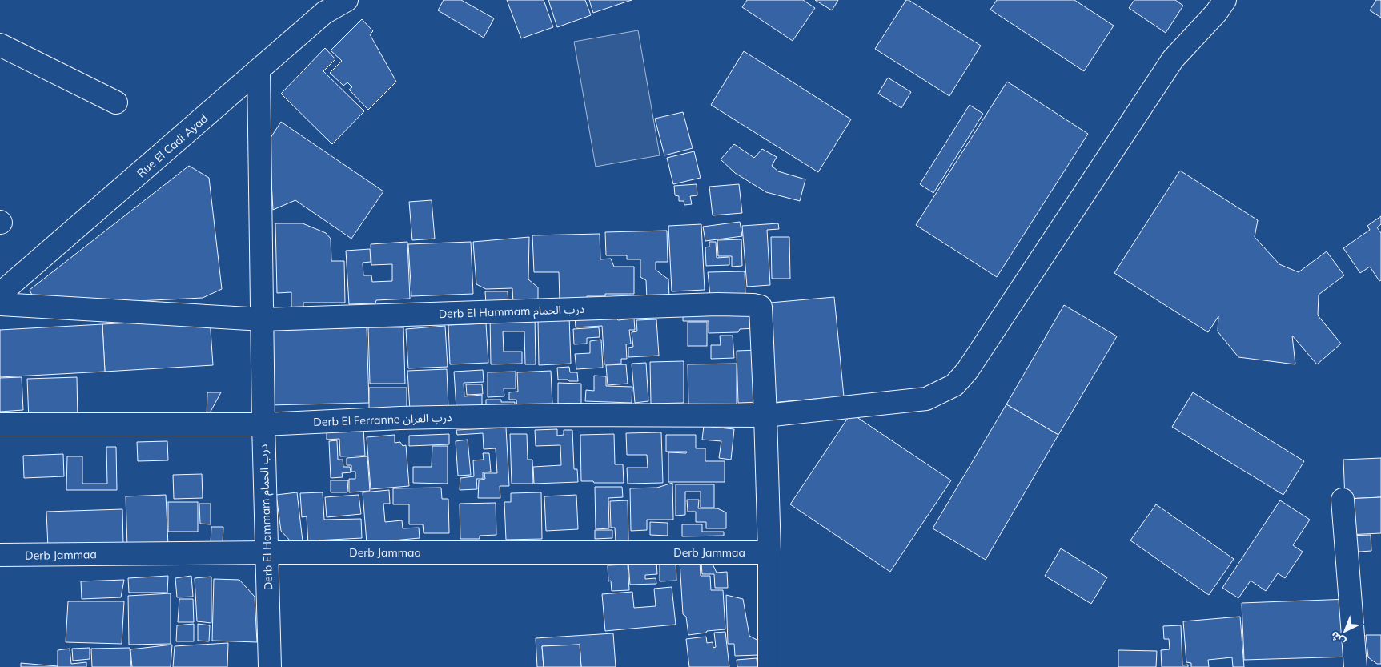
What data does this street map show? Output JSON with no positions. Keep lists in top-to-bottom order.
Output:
{
  "streets": {
    "street": [
      "Rue El Cadi Ayad",
      "Derb El Hammam درب الحمام",
      "Derb El Ferranne درب الفران",
      "Derb Jammaa"
    ]
  },
  "crossings": [
    ["Rue El Cadi Ayad", "Derb El Hammam درب الحمام"],
    ["Derb El Hammam درب الحمام", "Derb El Ferranne درب الفران"],
    ["Derb El Hammam درب الحمام", "Derb Jammaa"]
  ],
  "north": "bottom left"
}
